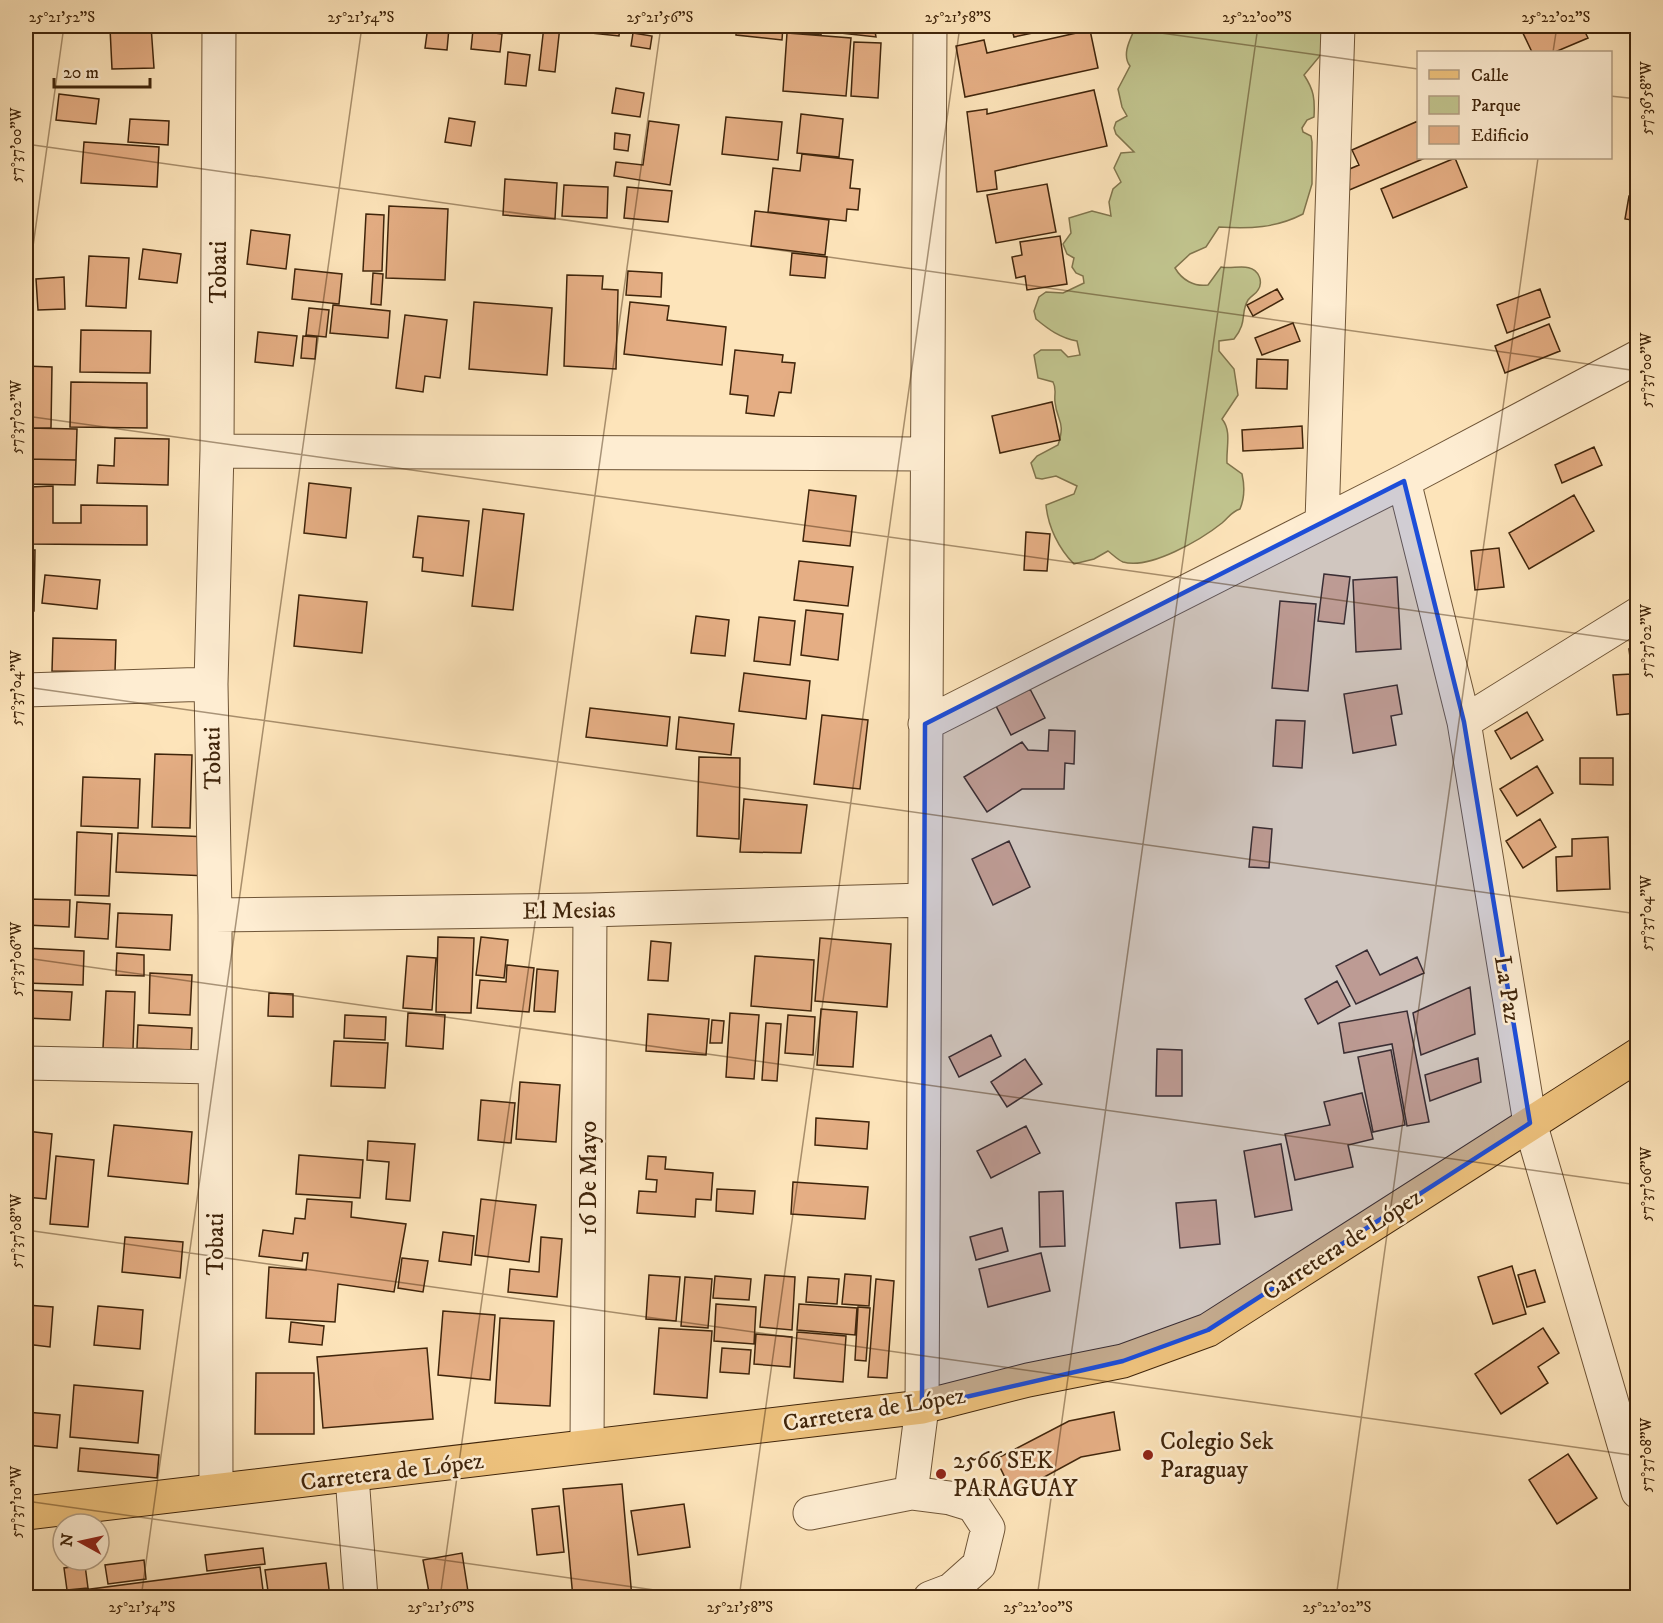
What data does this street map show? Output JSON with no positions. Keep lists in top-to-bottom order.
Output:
{
  "streets": {
    "main road": ["Carretera de López"],
    "street": [
      "Tobati",
      "El Mesias",
      "La Paz",
      "16 De Mayo"
    ]
  },
  "crossings": [
    ["Tobati", "El Mesias"],
    ["Tobati", "Carretera de López"],
    ["El Mesias", "16 De Mayo"],
    ["La Paz", "Carretera de López"],
    ["16 De Mayo", "Carretera de López"]
  ],
  "places": ["Colegio Sek Paraguay", "2566 SEK PARAGUAY"],
  "legend": ["Calle", "Parque", "Edificio"],
  "scale_bar": "20 m",
  "north": "left",
  "coordinates": [
    "25°21'52\"S",
    "25°21'54\"S",
    "25°21'56\"S",
    "25°21'58\"S",
    "25°22'00\"S",
    "25°22'02\"S",
    "57°36'58\"W",
    "57°37'00\"W",
    "57°37'02\"W",
    "57°37'04\"W",
    "57°37'06\"W",
    "57°37'08\"W",
    "57°37'10\"W"
  ]
}
